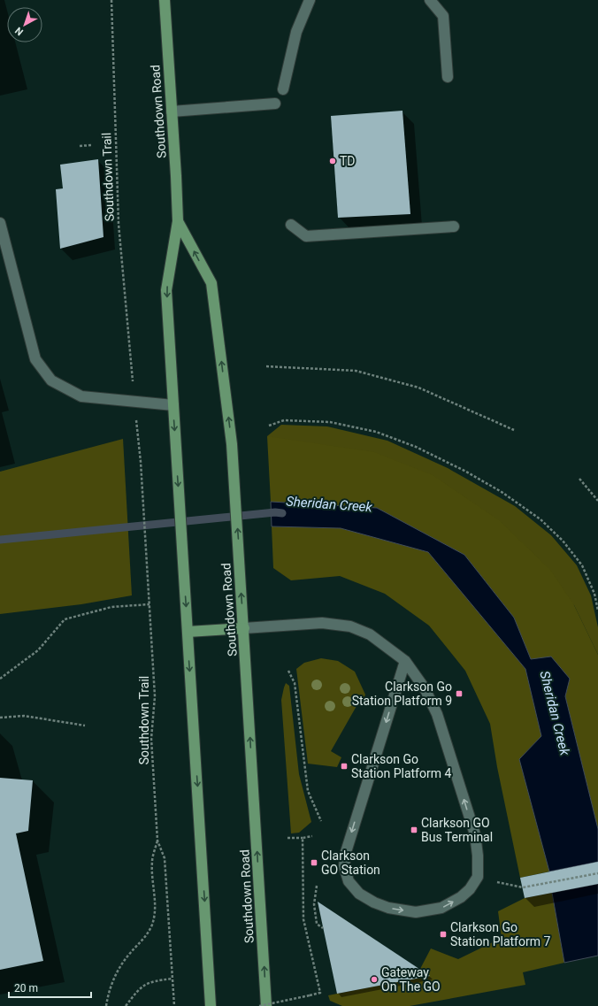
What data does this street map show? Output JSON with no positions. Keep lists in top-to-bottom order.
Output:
{
  "streets": {
    "main road": ["Southdown Road"],
    "path": ["Southdown Trail"]
  },
  "water": ["Sheridan Creek"],
  "places": {
    "other": ["TD", "Gateway On The GO"],
    "transit": [
      "Clarkson Go Station Platform 9",
      "Clarkson Go Station Platform 4",
      "Clarkson GO Bus Terminal",
      "Clarkson GO Station",
      "Clarkson Go Station Platform 7"
    ]
  },
  "scale_bar": "20 m",
  "north": "bottom left"
}
